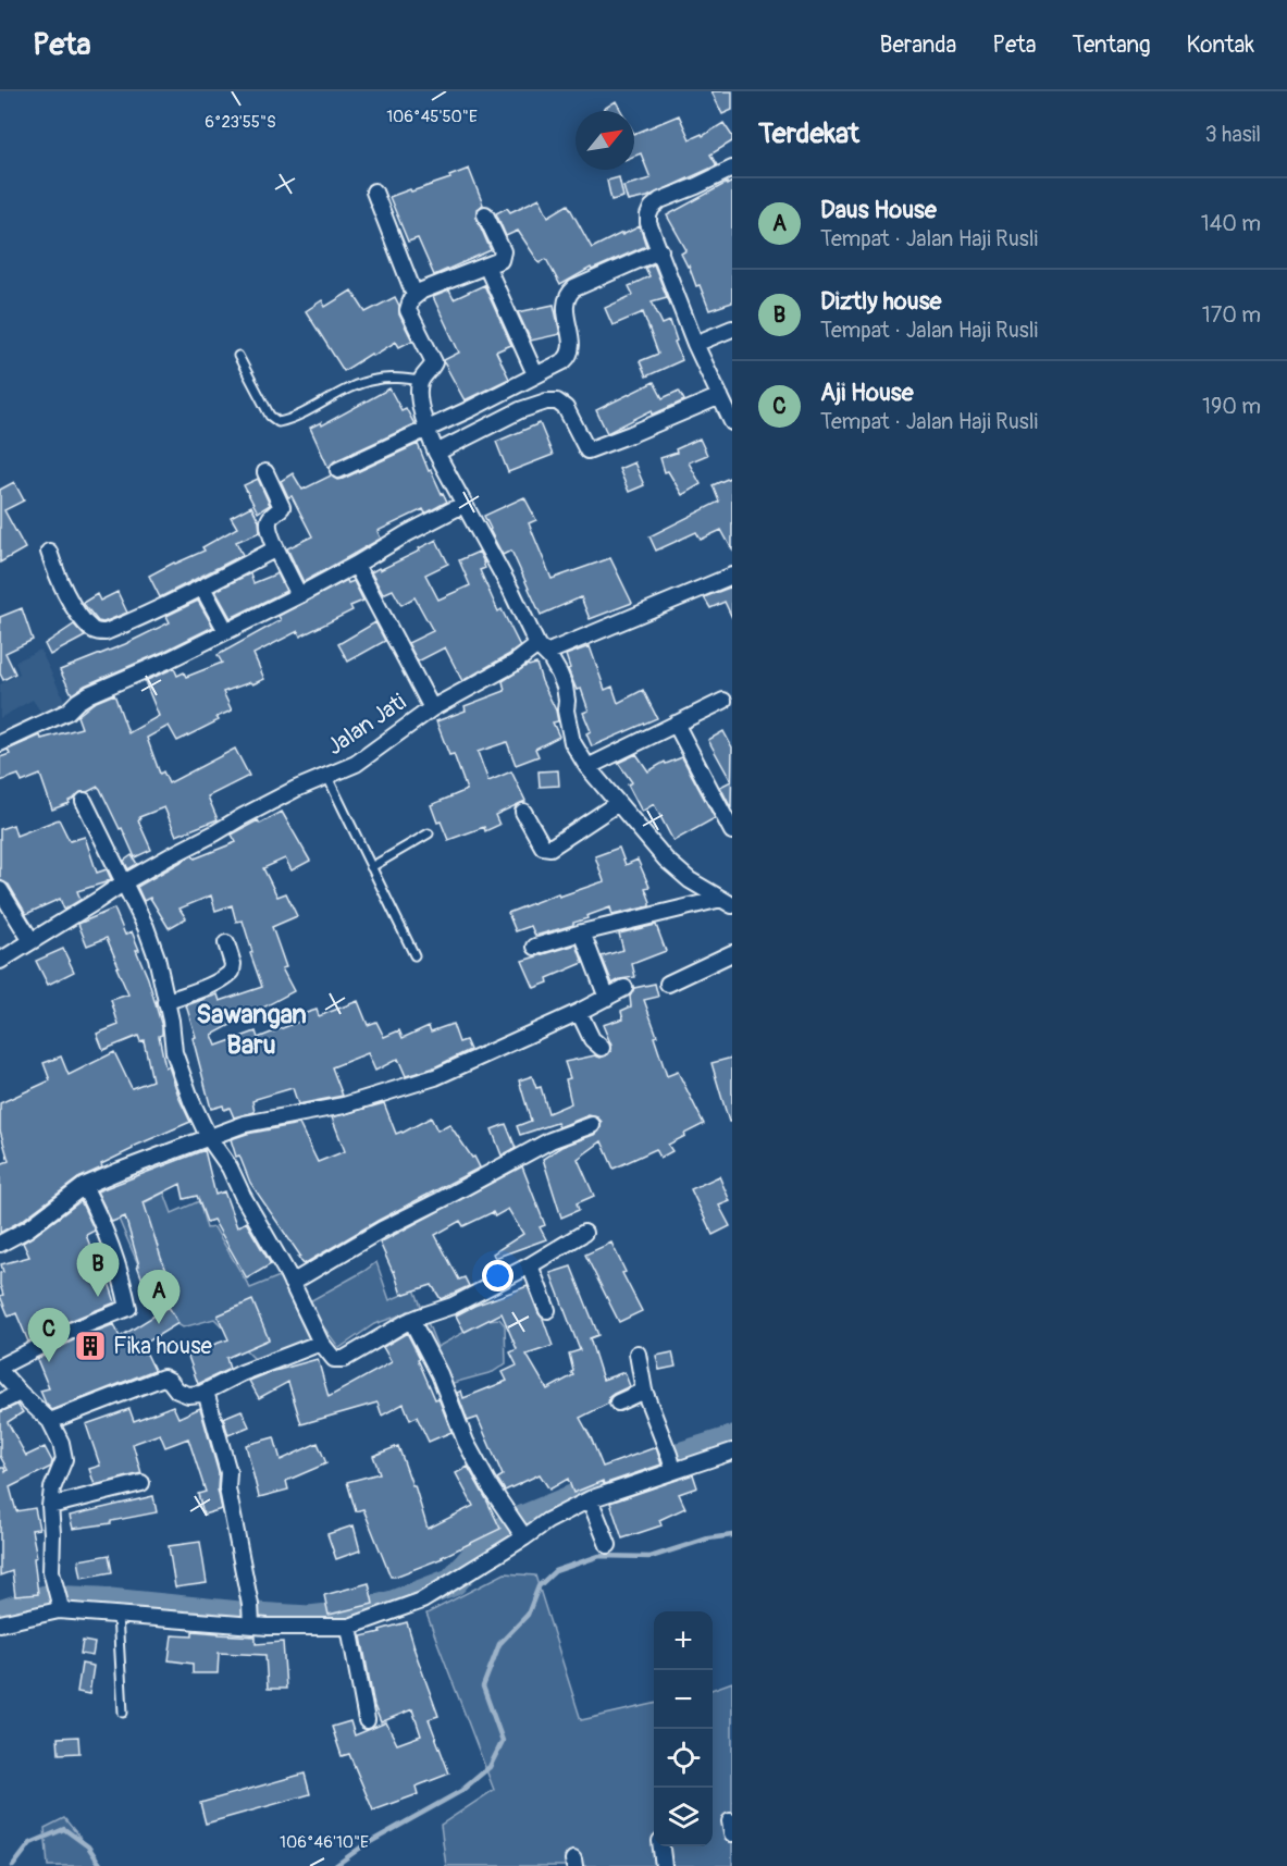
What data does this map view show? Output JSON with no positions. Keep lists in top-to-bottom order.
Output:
{
  "streets": {
    "street": ["Jalan Jati"]
  },
  "districts": ["Sawangan Baru"],
  "places": {
    "building": ["Fika house"]
  },
  "north": "top right",
  "page": {
    "header": "Peta",
    "nav": [
      "Beranda",
      "Peta",
      "Tentang",
      "Kontak"
    ],
    "heading": ["Terdekat", "3 hasil"],
    "list": [
      {
        "mark": "A",
        "name": "Daus House",
        "note": "Tempat · Jalan Haji Rusli",
        "value": "140 m"
      },
      {
        "mark": "B",
        "name": "Diztly house",
        "note": "Tempat · Jalan Haji Rusli",
        "value": "170 m"
      },
      {
        "mark": "C",
        "name": "Aji House",
        "note": "Tempat · Jalan Haji Rusli",
        "value": "190 m"
      }
    ],
    "pins": ["B", "A", "C"],
    "map_buttons": ["+", "−"]
  },
  "coordinates": ["106°45'50\"E", "6°23'55\"S", "106°46'10\"E"]
}
